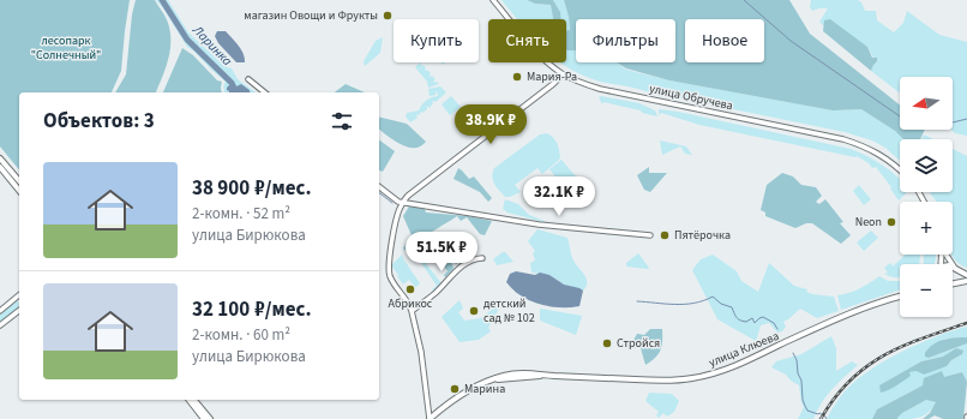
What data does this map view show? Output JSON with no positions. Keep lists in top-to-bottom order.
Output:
{
  "streets": {
    "main road": ["улица Клюева"],
    "street": ["улица Обручева"]
  },
  "water": ["Ларинка"],
  "parks": ["лесопарк \"Солнечный\""],
  "places": [
    "магазин Овощи и Фрукты",
    "Мария-Ра",
    "Neon",
    "Пятёрочка",
    "Абрикос",
    "детский сад № 102",
    "Стройся",
    "Марина"
  ],
  "north": "left",
  "page": {
    "chip": [
      "Купить",
      "Снять",
      "Фильтры",
      "Новое"
    ],
    "map_buttons": ["+", "−"],
    "heading": "Объектов: 3",
    "price": ["38.9K ₽", "32.1K ₽", "51.5K ₽"],
    "list": [
      {
        "name": "38 900 ₽/мес.",
        "note": "2-комн. · 52 m² · улица Бирюкова"
      },
      {
        "name": "32 100 ₽/мес.",
        "note": "2-комн. · 60 m² · улица Бирюкова"
      }
    ]
  }
}
